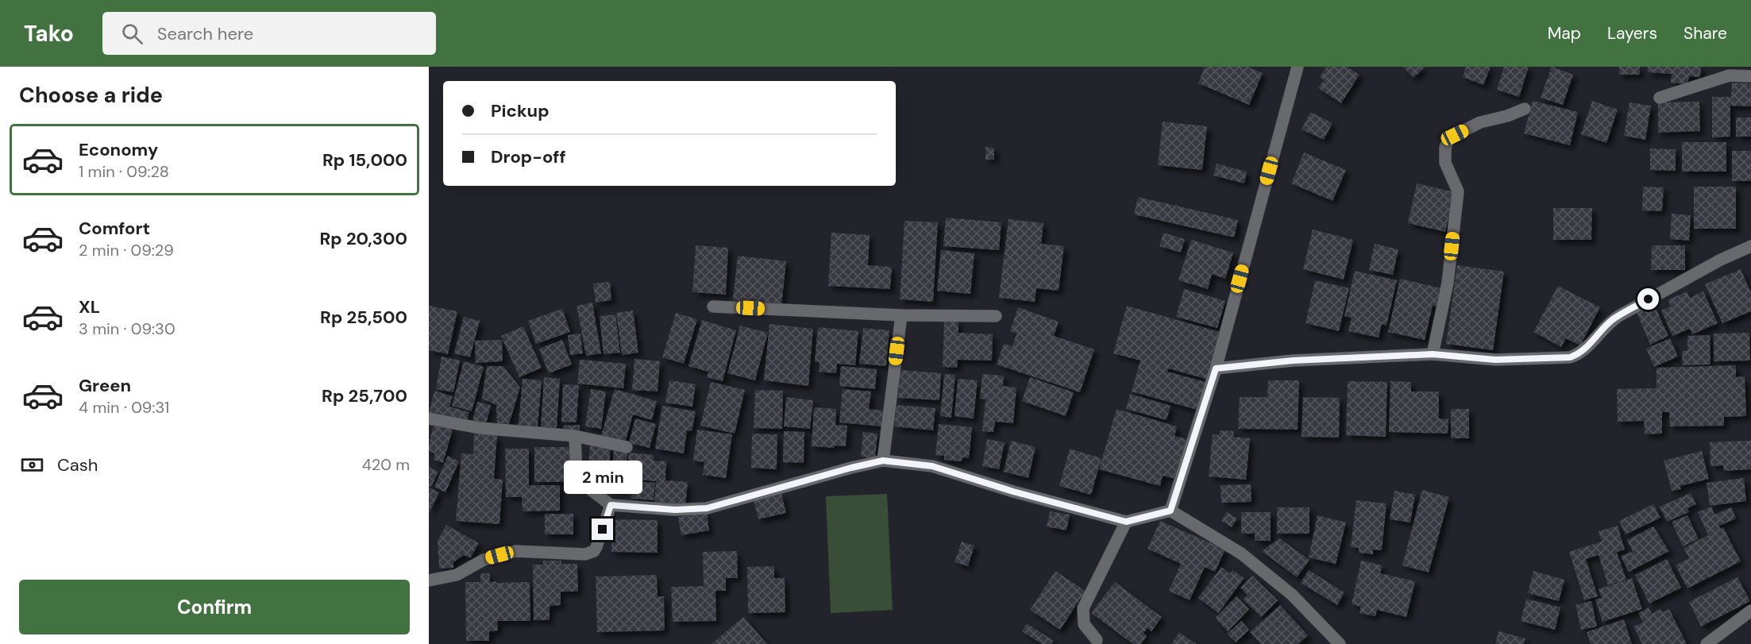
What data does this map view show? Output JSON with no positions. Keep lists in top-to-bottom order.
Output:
{
  "page": {
    "header": "Tako",
    "search": "Search here",
    "nav": ["Map", "Layers", "Share"],
    "heading": "Choose a ride",
    "banner": ["Pickup", "Drop-off"],
    "list": [
      {
        "name": "Economy",
        "note": "1 min · 09:28",
        "value": "Rp 15,000"
      },
      {
        "name": "Comfort",
        "note": "2 min · 09:29",
        "value": "Rp 20,300"
      },
      {
        "name": "XL",
        "note": "3 min · 09:30",
        "value": "Rp 25,500"
      },
      {
        "name": "Green",
        "note": "4 min · 09:31",
        "value": "Rp 25,700"
      }
    ],
    "pay": ["Cash", "420 m"],
    "bubble": "2 min",
    "buttons": "Confirm"
  }
}
